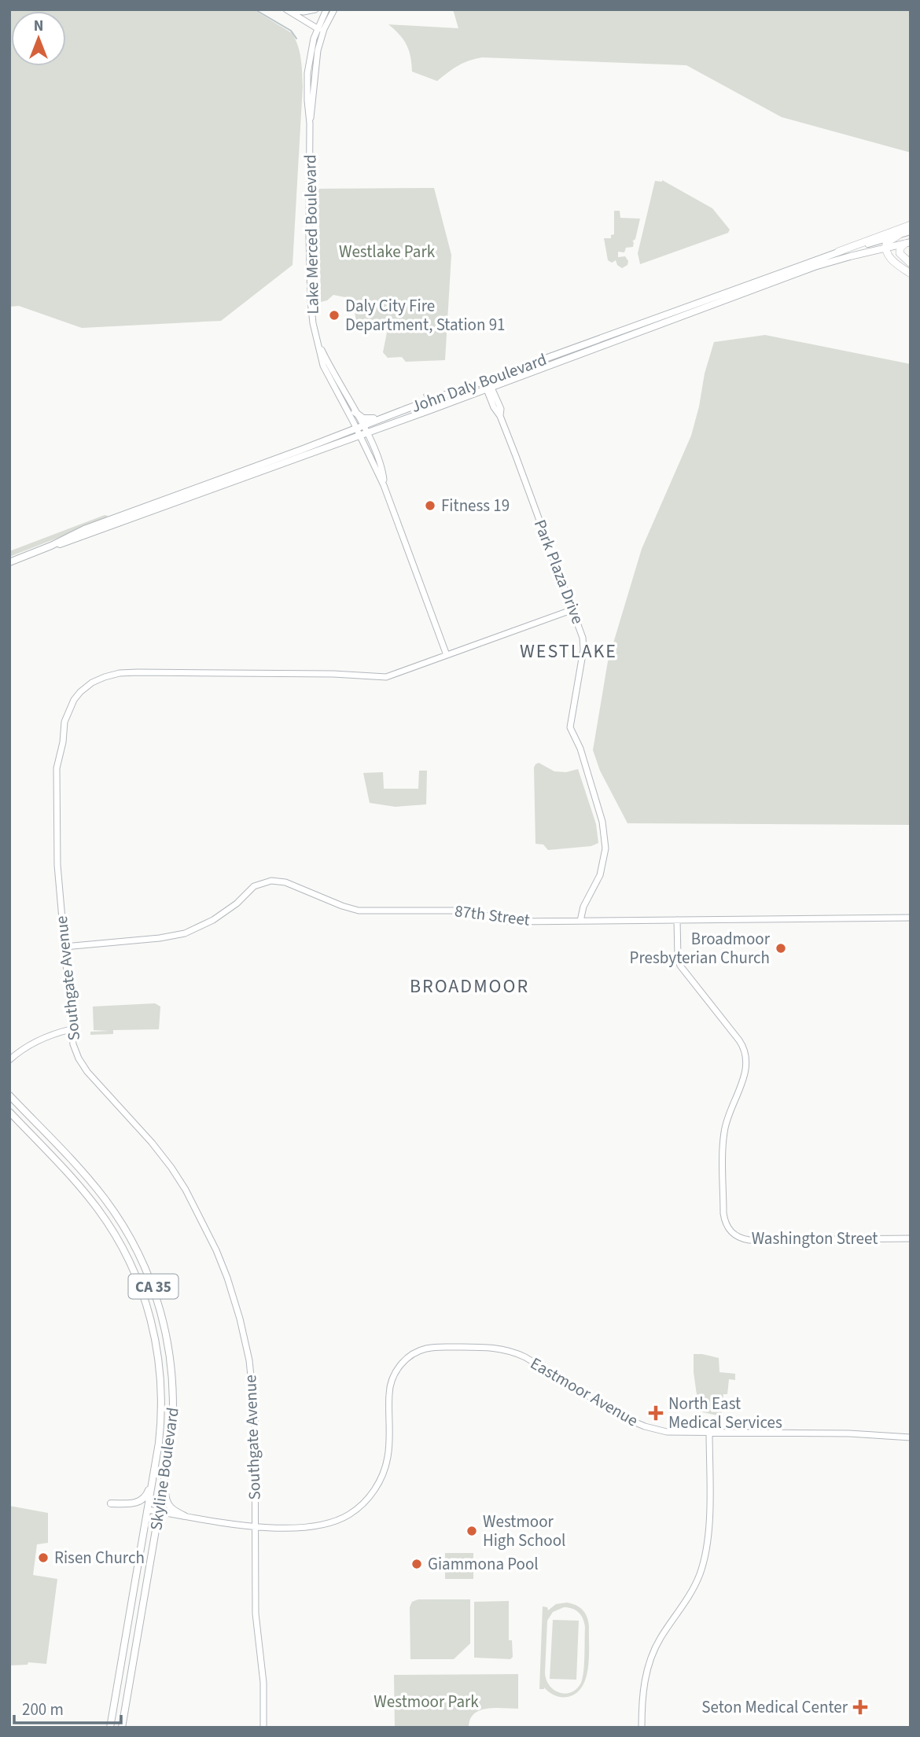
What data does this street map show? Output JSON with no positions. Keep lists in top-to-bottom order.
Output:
{
  "streets": {
    "main road": ["John Daly Boulevard", "CA 35", "Skyline Boulevard"],
    "street": [
      "Lake Merced Boulevard",
      "Park Plaza Drive",
      "87th Street",
      "Southgate Avenue",
      "Washington Street",
      "Eastmoor Avenue"
    ]
  },
  "crossings": [
    ["Lake Merced Boulevard", "John Daly Boulevard"],
    ["Lake Merced Boulevard", "Southgate Avenue"],
    ["John Daly Boulevard", "Park Plaza Drive"],
    ["Park Plaza Drive", "87th Street"],
    ["Park Plaza Drive", "Southgate Avenue"],
    ["87th Street", "Southgate Avenue"],
    ["87th Street", "Washington Street"],
    ["Southgate Avenue", "Eastmoor Avenue"]
  ],
  "districts": ["WESTLAKE", "BROADMOOR"],
  "parks": ["Westlake Park", "Westmoor Park"],
  "places": {
    "other": [
      "Daly City Fire Department, Station 91",
      "Fitness 19",
      "Broadmoor Presbyterian Church",
      "Westmoor High School",
      "Risen Church",
      "Giammona Pool"
    ],
    "health": ["North East Medical Services", "Seton Medical Center"]
  },
  "scale_bar": "200 m",
  "north": "top"
}
